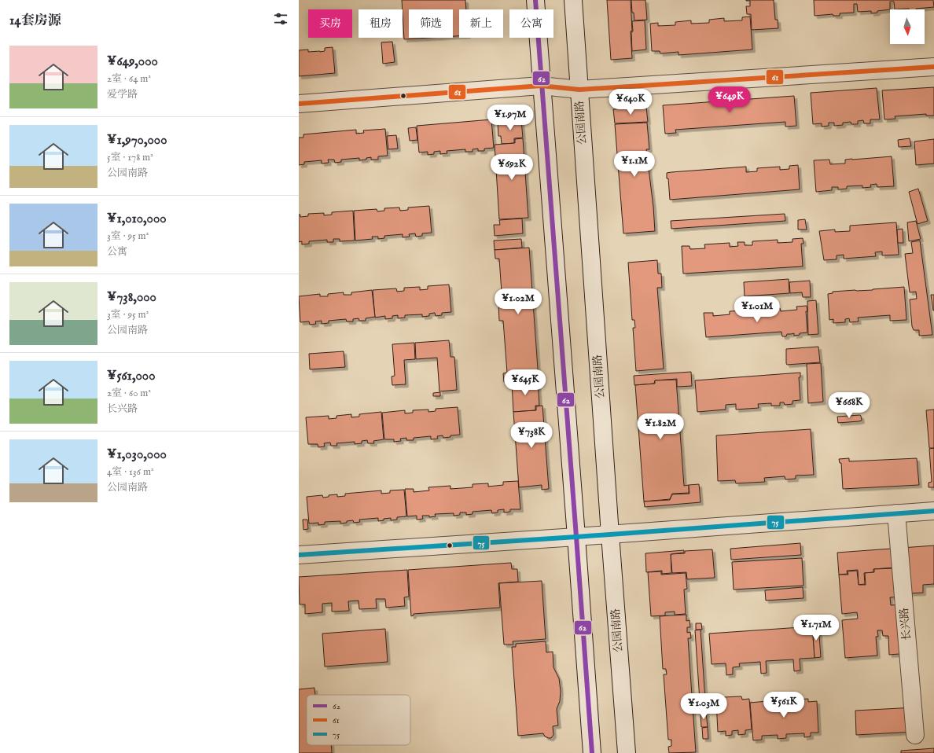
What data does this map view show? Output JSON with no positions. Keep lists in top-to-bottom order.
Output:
{
  "streets": {
    "main road": ["公园南路", "长兴路"]
  },
  "lines": ["transit line 62", "transit line 61", "transit line 75"],
  "legend": ["62", "61", "75"],
  "north": "bottom",
  "page": {
    "heading": "14套房源",
    "chip": [
      "买房",
      "租房",
      "筛选",
      "新上",
      "公寓"
    ],
    "list": [
      {
        "name": "¥649,000",
        "note": "2室 · 64 m² · 爱学路"
      },
      {
        "name": "¥1,970,000",
        "note": "5室 · 178 m² · 公园南路"
      },
      {
        "name": "¥1,010,000",
        "note": "3室 · 95 m² · 公寓"
      },
      {
        "name": "¥738,000",
        "note": "3室 · 95 m² · 公园南路"
      },
      {
        "name": "¥561,000",
        "note": "2室 · 60 m² · 长兴路"
      },
      {
        "name": "¥1,030,000",
        "note": "4室 · 136 m² · 公园南路"
      }
    ],
    "price": [
      "¥649K",
      "¥640K",
      "¥1.97M",
      "¥1.1M",
      "¥692K",
      "¥1.02M",
      "¥1.01M",
      "¥645K",
      "¥668K",
      "¥1.82M",
      "¥738K",
      "¥1.71M",
      "¥561K",
      "¥1.03M"
    ]
  }
}
